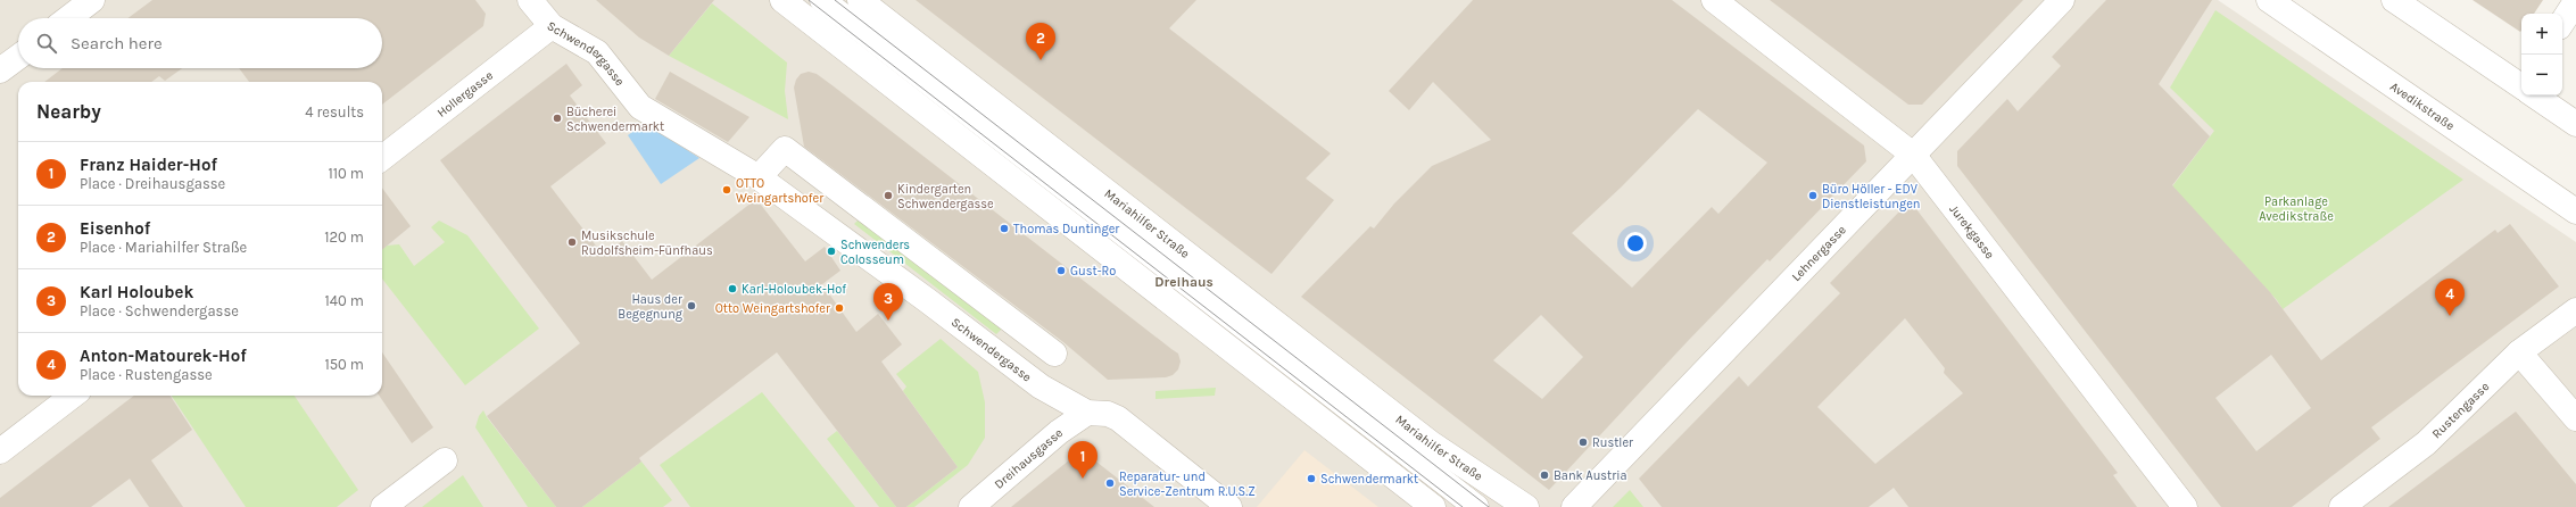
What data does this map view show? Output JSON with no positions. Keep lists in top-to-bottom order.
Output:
{
  "streets": {
    "street": [
      "Schwendergasse",
      "Hollergasse",
      "Avedikstraße",
      "Mariahilfer Straße",
      "Jurekgasse",
      "Lehnergasse",
      "Rustengasse",
      "Dreihausgasse"
    ]
  },
  "crossings": [
    ["Schwendergasse", "Hollergasse"],
    ["Schwendergasse", "Dreihausgasse"],
    ["Jurekgasse", "Lehnergasse"]
  ],
  "districts": ["Dreihaus"],
  "parks": ["Parkanlage Avedikstraße"],
  "places": [
    "Bücherei Schwendermarkt",
    "OTTO Weingartshofer",
    "Kindergarten Schwendergasse",
    "Büro Höller - EDV Dienstleistungen",
    "Thomas Duntinger",
    "Musikschule Rudolfsheim-Fünfhaus",
    "Schwenders Colosseum",
    "Gust-Ro",
    "Karl-Holoubek-Hof",
    "Haus der Begegnung",
    "Otto Weingartshofer",
    "Rustler",
    "Bank Austria",
    "Schwendermarkt",
    "Reparatur- und Service-Zentrum R.U.S.Z"
  ],
  "page": {
    "map_buttons": ["+", "−"],
    "search": "Search here",
    "pins": [
      "2",
      "4",
      "3",
      "1"
    ],
    "heading": ["Nearby", "4 results"],
    "list": [
      {
        "mark": "1",
        "name": "Franz Haider-Hof",
        "note": "Place · Dreihausgasse",
        "value": "110 m"
      },
      {
        "mark": "2",
        "name": "Eisenhof",
        "note": "Place · Mariahilfer Straße",
        "value": "120 m"
      },
      {
        "mark": "3",
        "name": "Karl Holoubek",
        "note": "Place · Schwendergasse",
        "value": "140 m"
      },
      {
        "mark": "4",
        "name": "Anton-Matourek-Hof",
        "note": "Place · Rustengasse",
        "value": "150 m"
      }
    ]
  }
}
